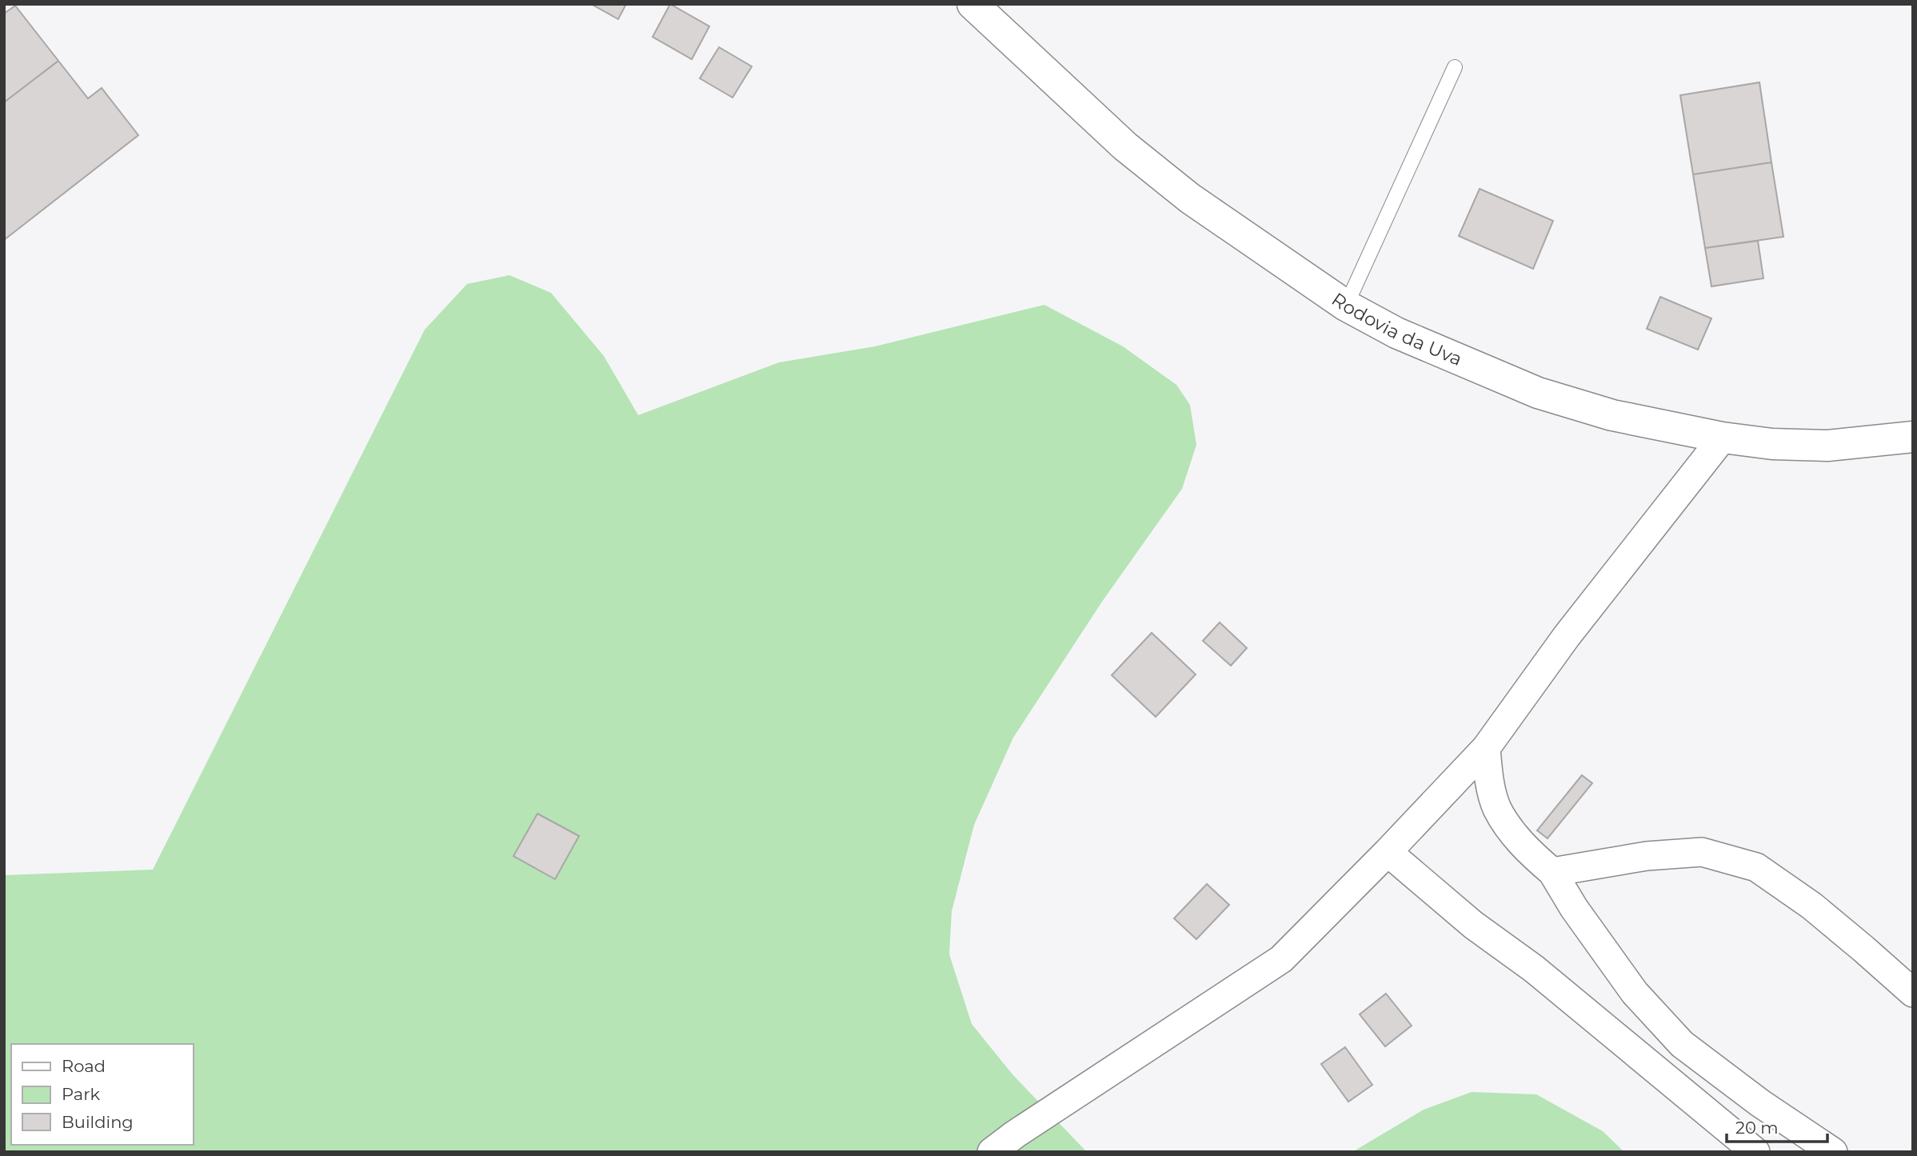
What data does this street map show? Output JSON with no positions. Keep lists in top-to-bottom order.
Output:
{
  "streets": {
    "street": ["Rodovia da Uva"]
  },
  "legend": ["Road", "Park", "Building"],
  "scale_bar": "20 m"
}
